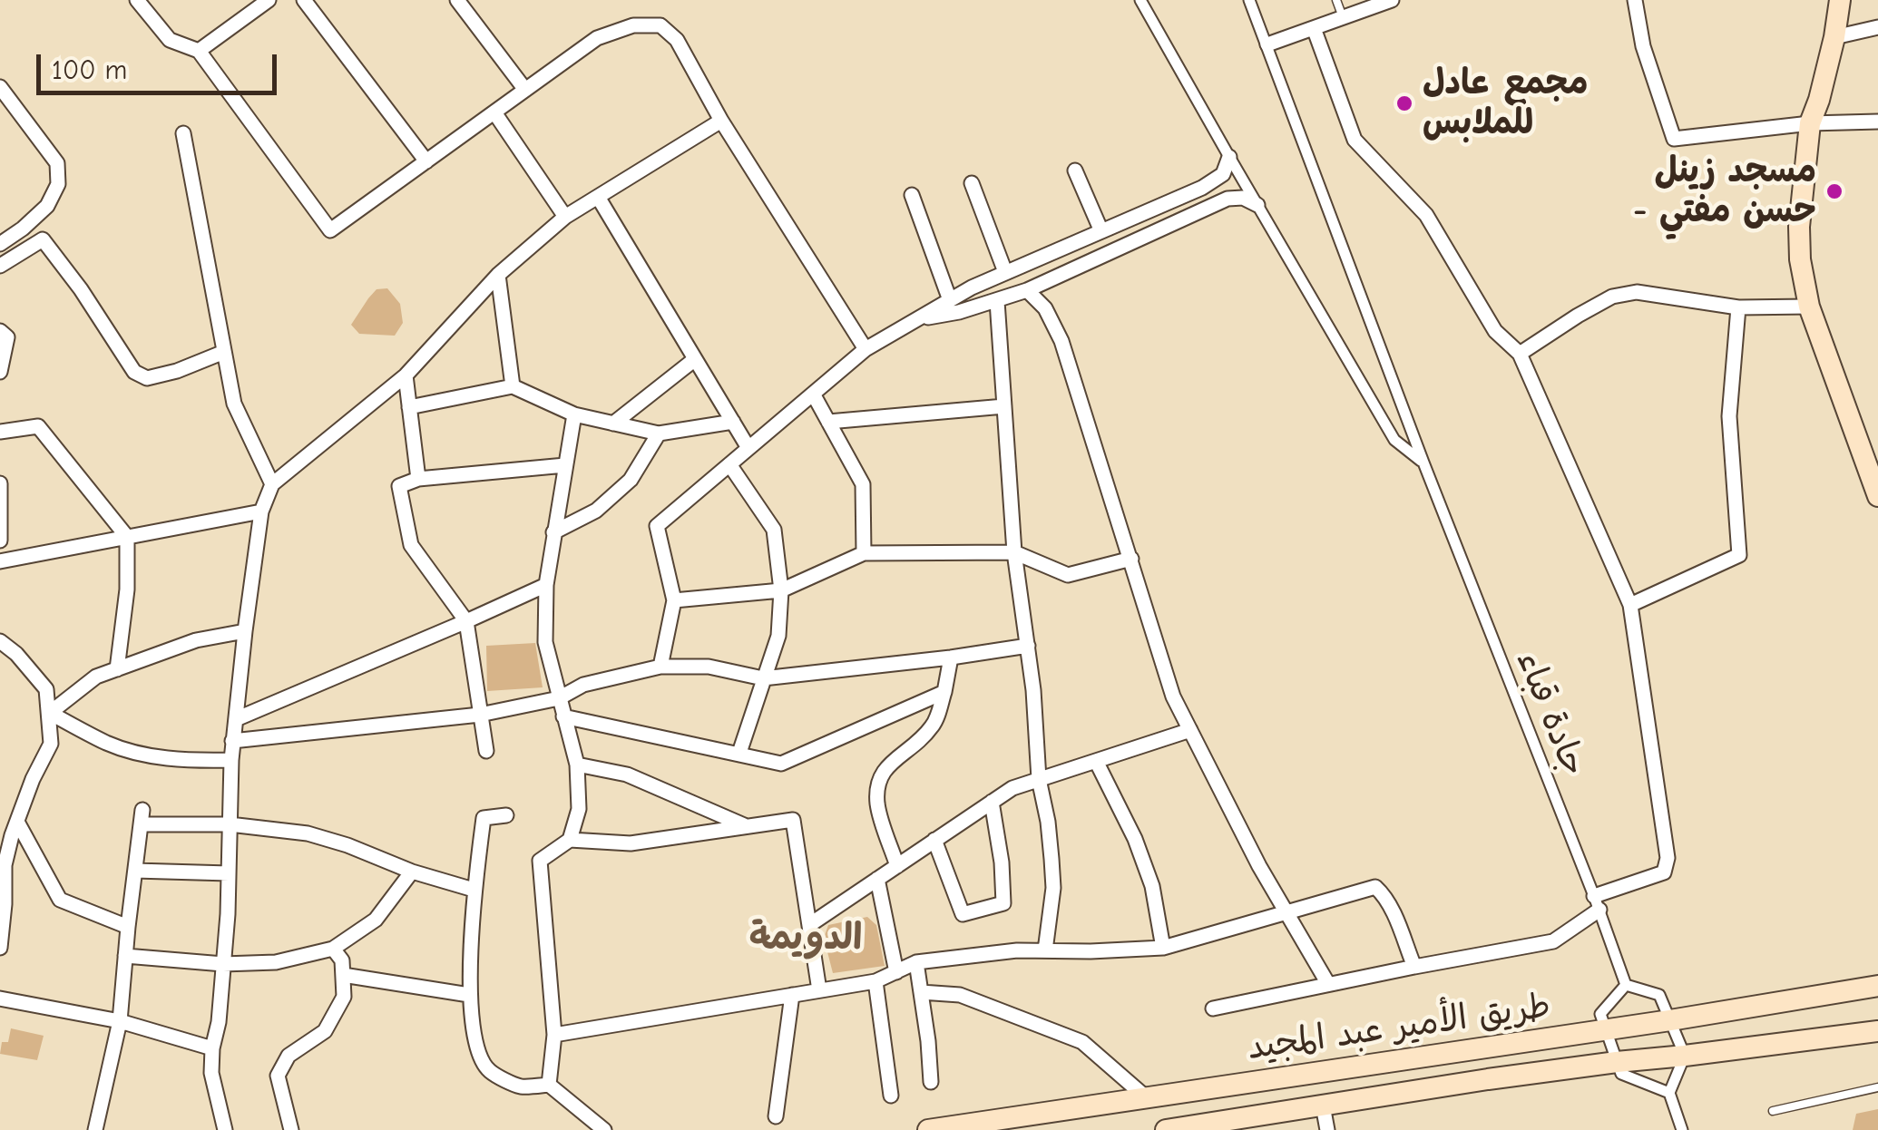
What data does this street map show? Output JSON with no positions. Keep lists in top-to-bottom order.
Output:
{
  "streets": {
    "main road": ["طريق الأمير عبد المجيد"],
    "street": ["جادة قباء"]
  },
  "districts": ["الدويمة"],
  "places": ["مجمع عادل للملابس", "مسجد زينل - حسن مفتي"],
  "scale_bar": "100 m"
}
